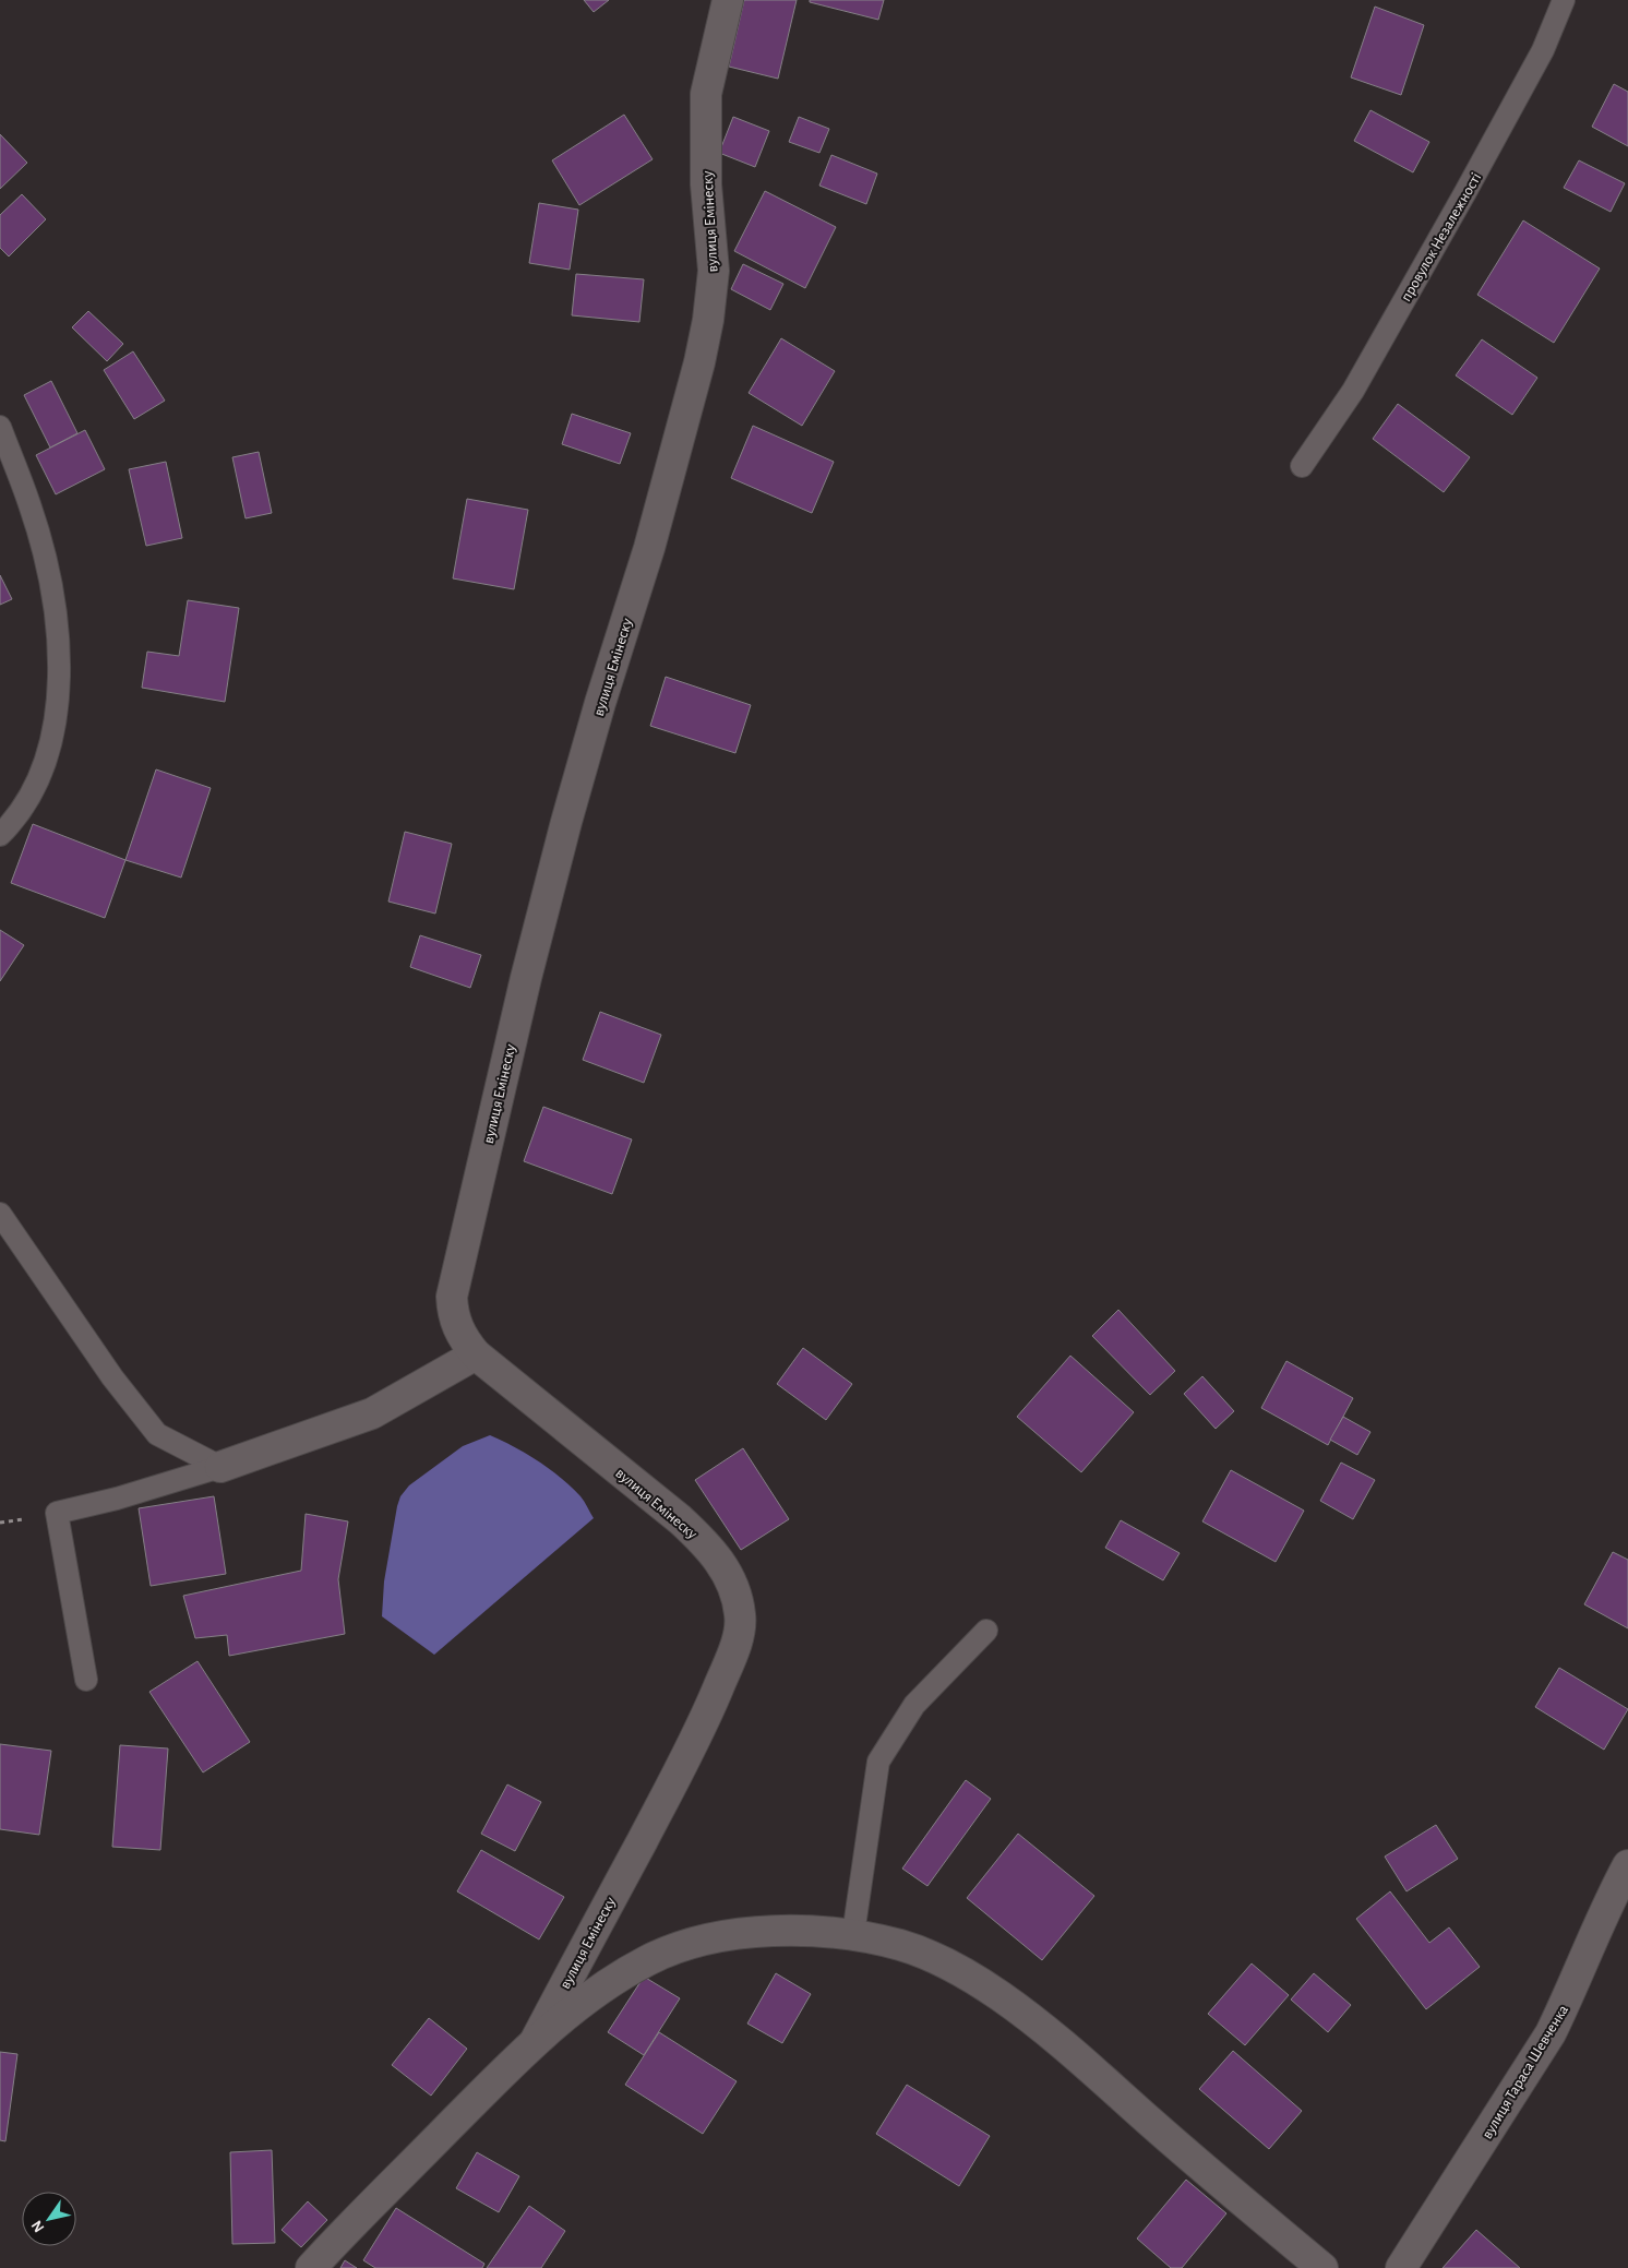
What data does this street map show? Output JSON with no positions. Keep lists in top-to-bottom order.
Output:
{
  "streets": {
    "street": ["вулиця Емінеску", "вулиця Тараса Шевченка"],
    "lane": ["провулок Незалежності"]
  },
  "north": "bottom left"
}
